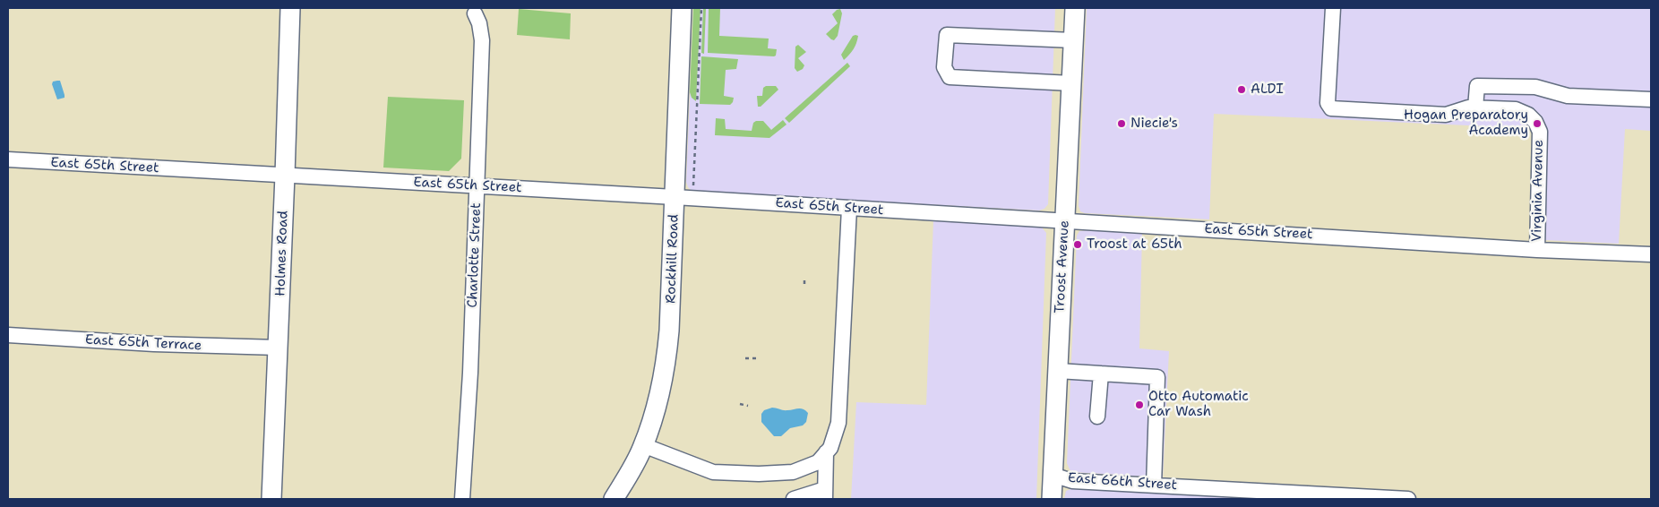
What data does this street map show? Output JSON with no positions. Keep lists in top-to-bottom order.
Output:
{
  "streets": {
    "main road": ["Holmes Road", "Rockhill Road", "Troost Avenue"],
    "street": [
      "East 65th Street",
      "Virginia Avenue",
      "Charlotte Street",
      "East 65th Terrace",
      "East 66th Street"
    ]
  },
  "crossings": [
    ["East 65th Street", "Virginia Avenue"],
    ["East 65th Street", "Holmes Road"],
    ["East 65th Street", "Charlotte Street"],
    ["East 65th Street", "Rockhill Road"],
    ["East 65th Street", "Troost Avenue"],
    ["Holmes Road", "East 65th Terrace"],
    ["Troost Avenue", "East 66th Street"]
  ],
  "places": [
    "ALDI",
    "Niecie's",
    "Hogan Preparatory Academy",
    "Troost at 65th",
    "Otto Automatic Car Wash"
  ]
}
